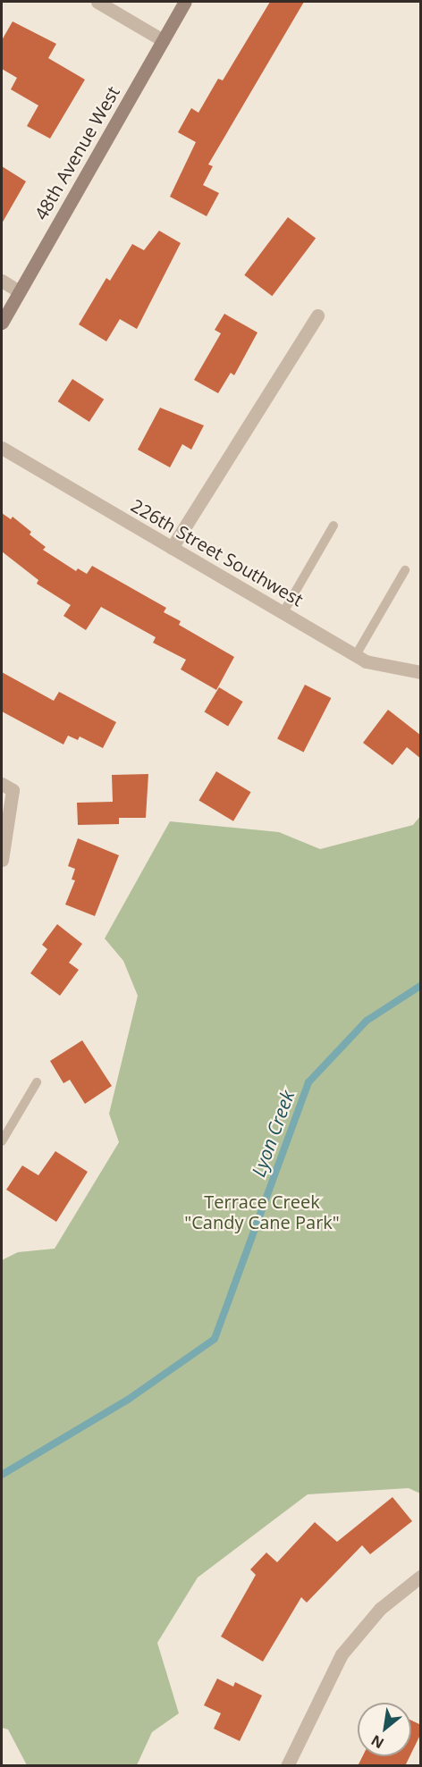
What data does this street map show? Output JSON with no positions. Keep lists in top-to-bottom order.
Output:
{
  "streets": {
    "main road": ["48th Avenue West"],
    "street": ["226th Street Southwest"]
  },
  "water": ["Lyon Creek"],
  "parks": ["Terrace Creek \"Candy Cane Park\""],
  "north": "bottom left"
}
